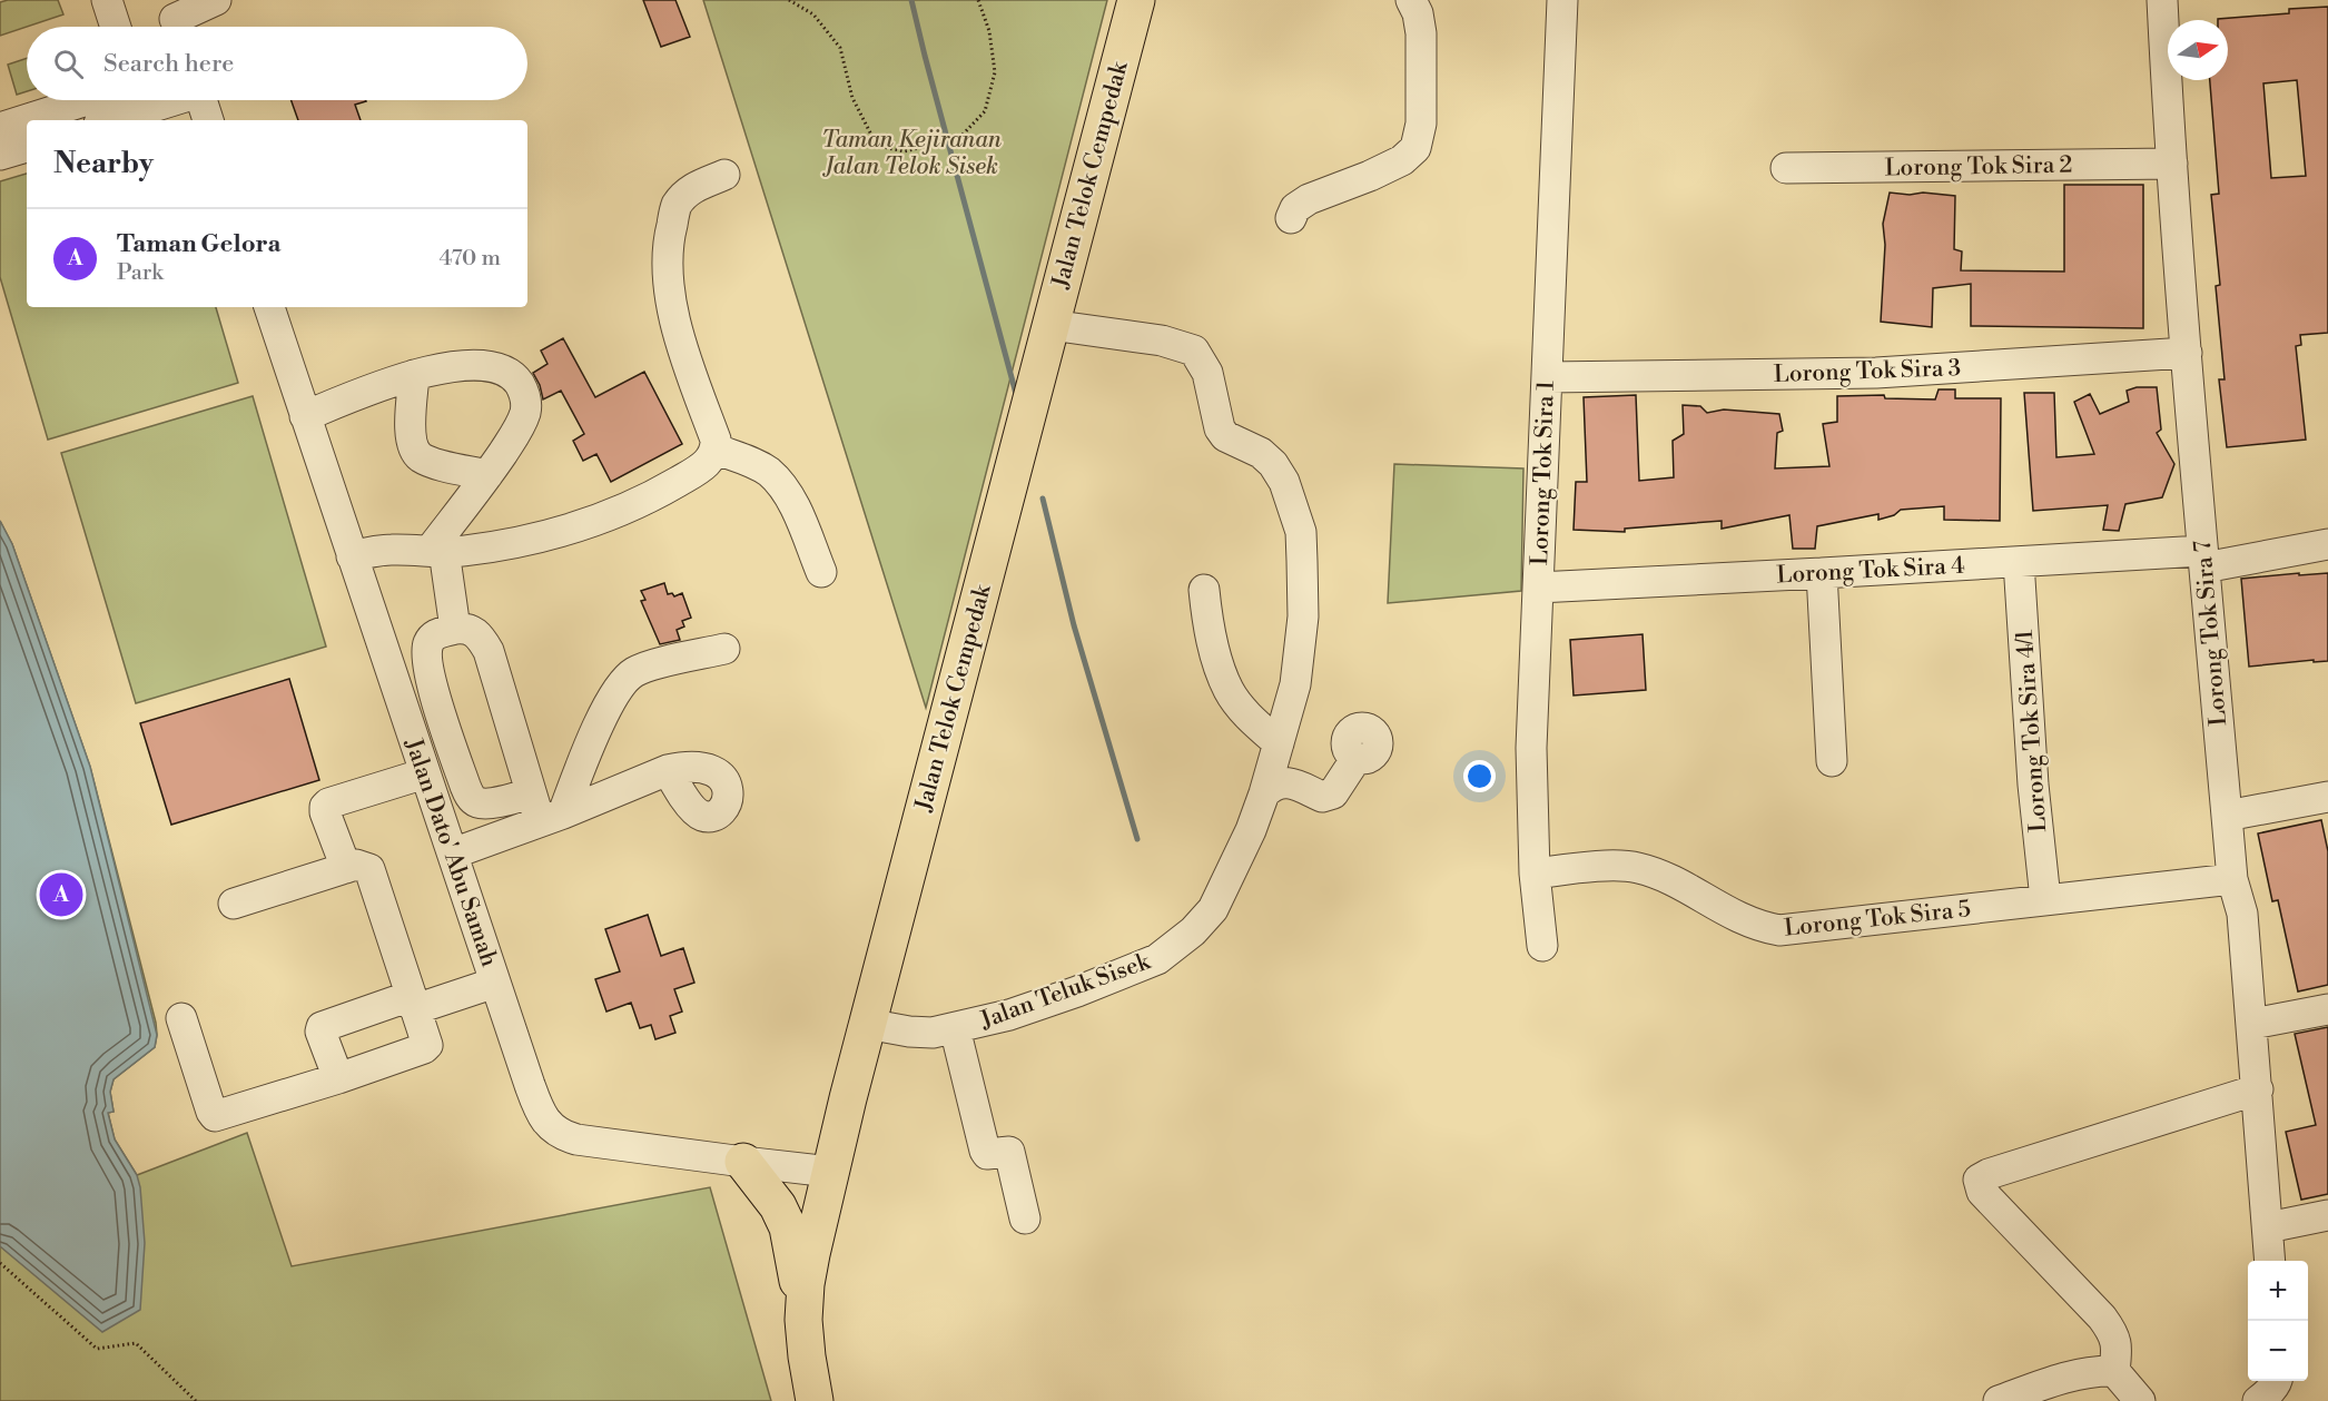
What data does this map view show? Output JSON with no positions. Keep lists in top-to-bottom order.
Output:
{
  "streets": {
    "main road": ["Jalan Telok Cempedak"],
    "street": [
      "Lorong Tok Sira 2",
      "Lorong Tok Sira 3",
      "Lorong Tok Sira 1",
      "Lorong Tok Sira 4",
      "Lorong Tok Sira 7",
      "Lorong Tok Sira 4/1",
      "Jalan Dato' Abu Samah",
      "Lorong Tok Sira 5",
      "Jalan Teluk Sisek"
    ]
  },
  "crossings": [
    ["Lorong Tok Sira 2", "Lorong Tok Sira 7"],
    ["Jalan Telok Cempedak", "Jalan Dato' Abu Samah"],
    ["Jalan Telok Cempedak", "Jalan Teluk Sisek"],
    ["Lorong Tok Sira 3", "Lorong Tok Sira 1"],
    ["Lorong Tok Sira 3", "Lorong Tok Sira 7"],
    ["Lorong Tok Sira 1", "Lorong Tok Sira 4"],
    ["Lorong Tok Sira 1", "Lorong Tok Sira 5"],
    ["Lorong Tok Sira 4", "Lorong Tok Sira 7"],
    ["Lorong Tok Sira 4", "Lorong Tok Sira 4/1"],
    ["Lorong Tok Sira 7", "Lorong Tok Sira 5"],
    ["Lorong Tok Sira 4/1", "Lorong Tok Sira 5"]
  ],
  "parks": ["Taman Kejiranan Jalan Telok Sisek"],
  "north": "right",
  "page": {
    "search": "Search here",
    "heading": "Nearby",
    "list": [
      {
        "mark": "A",
        "name": "Taman Gelora",
        "note": "Park",
        "value": "470 m"
      }
    ],
    "pins": "A",
    "map_buttons": ["+", "−"]
  }
}
